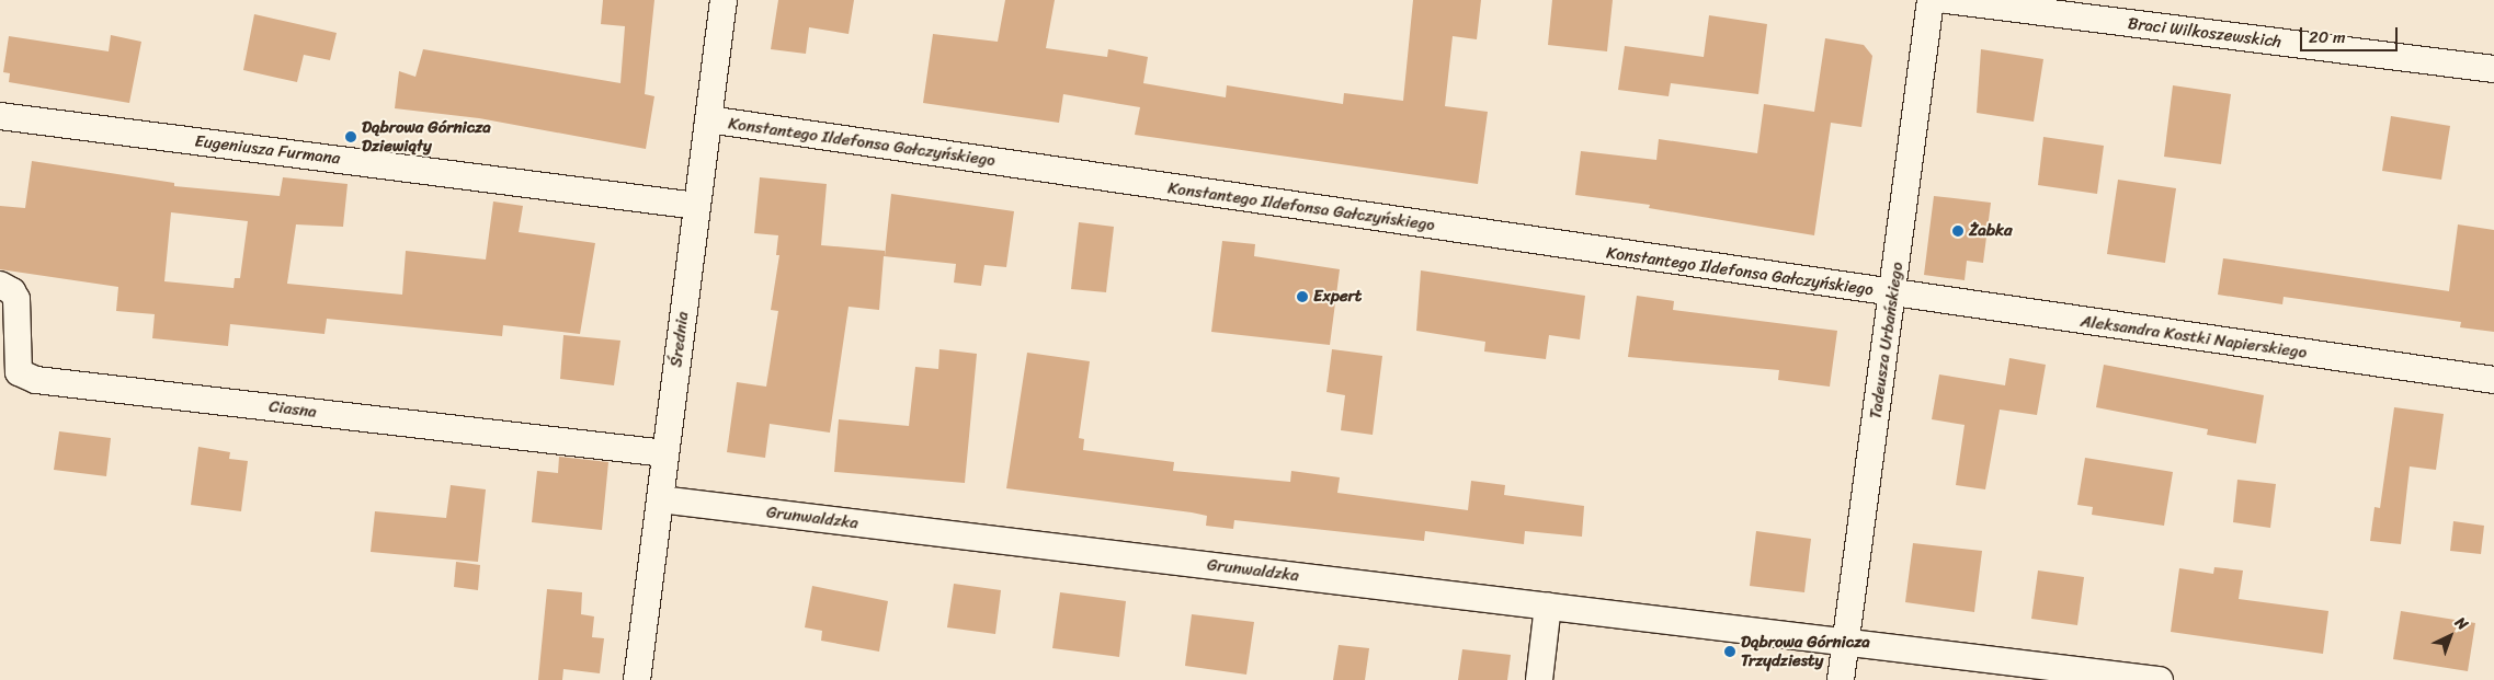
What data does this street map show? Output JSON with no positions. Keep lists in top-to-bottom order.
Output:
{
  "streets": {
    "street": [
      "Braci Wilkoszewskich",
      "Konstantego Ildefonsa Gałczyńskiego",
      "Eugeniusza Furmana",
      "Aleksandra Kostki Napierskiego",
      "Średnia",
      "Tadeusza Urbańskiego",
      "Ciasna",
      "Grunwaldzka"
    ]
  },
  "crossings": [
    ["Konstantego Ildefonsa Gałczyńskiego", "Aleksandra Kostki Napierskiego"],
    ["Konstantego Ildefonsa Gałczyńskiego", "Średnia"],
    ["Konstantego Ildefonsa Gałczyńskiego", "Tadeusza Urbańskiego"],
    ["Eugeniusza Furmana", "Średnia"],
    ["Aleksandra Kostki Napierskiego", "Tadeusza Urbańskiego"],
    ["Średnia", "Ciasna"],
    ["Średnia", "Grunwaldzka"],
    ["Tadeusza Urbańskiego", "Grunwaldzka"]
  ],
  "places": [
    "Dąbrowa Górnicza Dziewiąty",
    "Żabka",
    "Expert",
    "Dąbrowa Górnicza Trzydziesty"
  ],
  "scale_bar": "20 m",
  "north": "top right"
}
